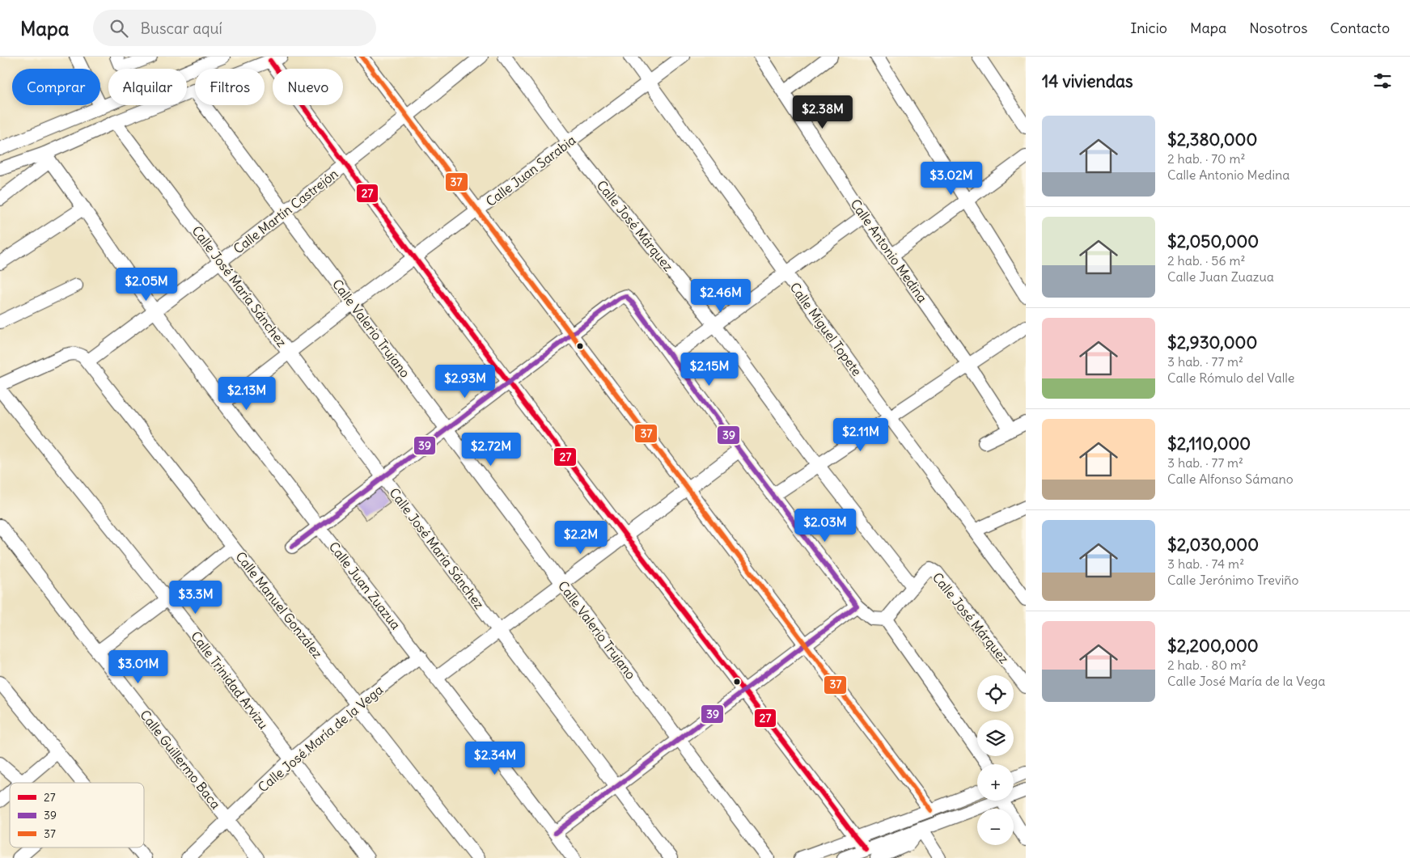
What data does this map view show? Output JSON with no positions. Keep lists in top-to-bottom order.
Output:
{
  "streets": {
    "street": [
      "Calle Juan Sarabia",
      "Calle Martín Castrejón",
      "Calle José Márquez",
      "Calle Antonio Medina",
      "Calle José María Sánchez",
      "Calle Valerio Trujano",
      "Calle Miguel Topete",
      "Calle Juan Zuazua",
      "Calle Manuel González",
      "Calle Trinidad Arvizu",
      "Calle José María de la Vega",
      "Calle Guillermo Baca"
    ]
  },
  "crossings": [
    ["Calle Juan Sarabia", "Calle José Márquez"],
    ["Calle Juan Sarabia", "Calle José María Sánchez"],
    ["Calle Juan Sarabia", "Calle Valerio Trujano"],
    ["Calle Juan Sarabia", "Calle Miguel Topete"],
    ["Calle Juan Sarabia", "Calle Juan Zuazua"],
    ["Calle Martín Castrejón", "Calle José María Sánchez"],
    ["Calle Martín Castrejón", "Calle Valerio Trujano"],
    ["Calle Martín Castrejón", "Calle Juan Zuazua"],
    ["Calle Martín Castrejón", "Calle Manuel González"],
    ["Calle Juan Zuazua", "Calle José María de la Vega"],
    ["Calle Manuel González", "Calle José María de la Vega"],
    ["Calle Trinidad Arvizu", "Calle José María de la Vega"],
    ["Calle José María de la Vega", "Calle Guillermo Baca"]
  ],
  "lines": ["transit line 37", "transit line 27", "transit line 39"],
  "legend": ["27", "39", "37"],
  "page": {
    "header": "Mapa",
    "search": "Buscar aquí",
    "nav": [
      "Inicio",
      "Mapa",
      "Nosotros",
      "Contacto"
    ],
    "heading": "14 viviendas",
    "chip": [
      "Comprar",
      "Alquilar",
      "Filtros",
      "Nuevo"
    ],
    "price": [
      "$2.38M",
      "$3.02M",
      "$2.05M",
      "$2.46M",
      "$2.15M",
      "$2.93M",
      "$2.13M",
      "$2.11M",
      "$2.72M",
      "$2.03M",
      "$2.2M",
      "$3.3M",
      "$3.01M",
      "$2.34M"
    ],
    "list": [
      {
        "name": "$2,380,000",
        "note": "2 hab. · 70 m² · Calle Antonio Medina"
      },
      {
        "name": "$2,050,000",
        "note": "2 hab. · 56 m² · Calle Juan Zuazua"
      },
      {
        "name": "$2,930,000",
        "note": "3 hab. · 77 m² · Calle Rómulo del Valle"
      },
      {
        "name": "$2,110,000",
        "note": "3 hab. · 77 m² · Calle Alfonso Sámano"
      },
      {
        "name": "$2,030,000",
        "note": "3 hab. · 74 m² · Calle Jerónimo Treviño"
      },
      {
        "name": "$2,200,000",
        "note": "2 hab. · 80 m² · Calle José María de la Vega"
      }
    ],
    "map_buttons": ["+", "−"]
  }
}
